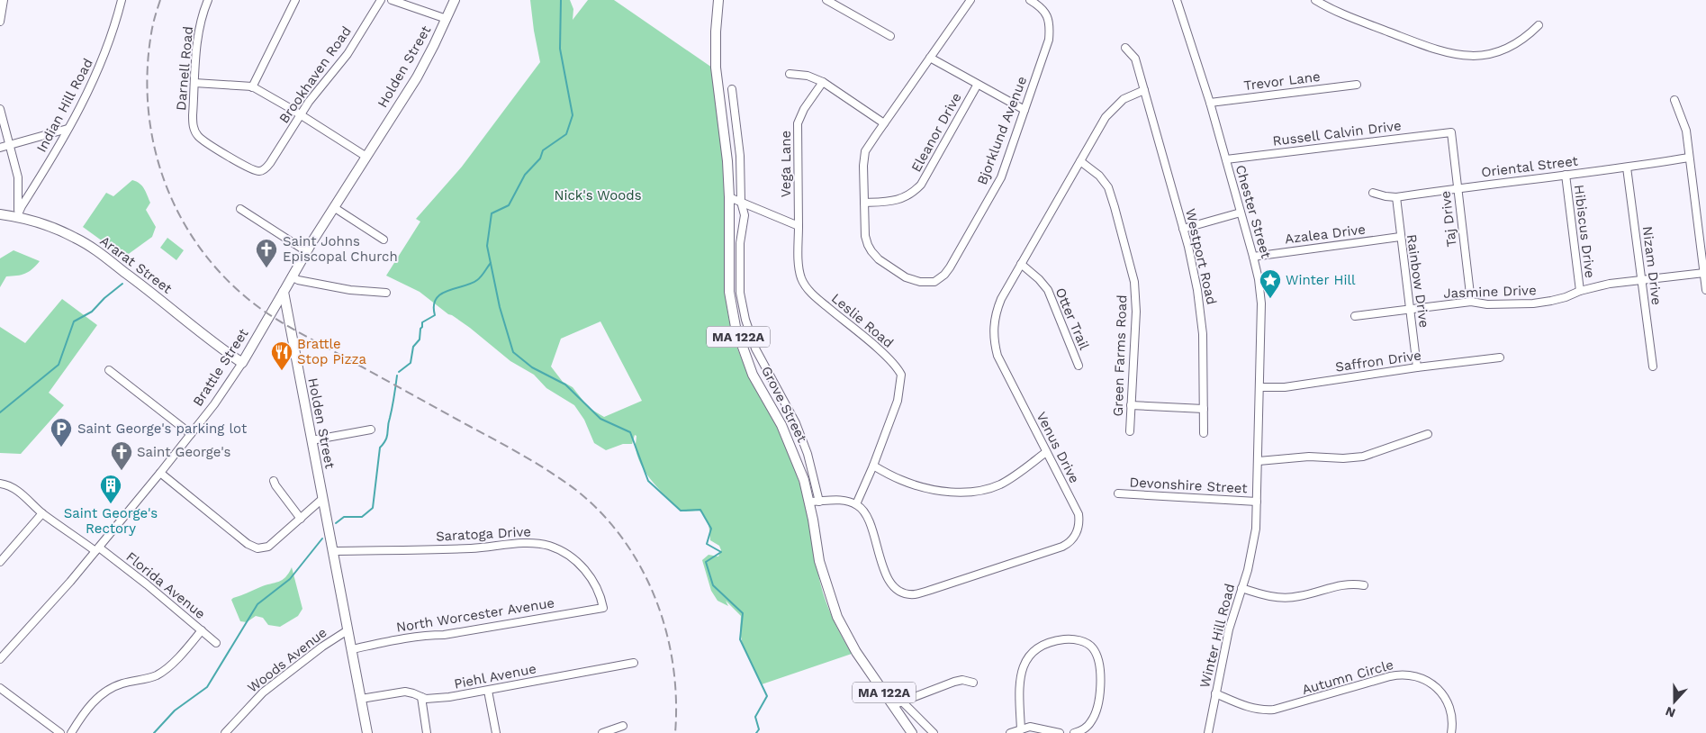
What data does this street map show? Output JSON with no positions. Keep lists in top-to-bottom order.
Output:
{
  "streets": {
    "main road": [
      "Holden Street",
      "Ararat Street",
      "MA 122A",
      "Brattle Street",
      "Grove Street"
    ],
    "street": [
      "Darnell Road",
      "Brookhaven Road",
      "Trevor Lane",
      "Indian Hill Road",
      "Bjorklund Avenue",
      "Eleanor Drive",
      "Russell Calvin Drive",
      "Vega Lane",
      "Oriental Street",
      "Chester Street",
      "Taj Drive",
      "Hibiscus Drive",
      "Azalea Drive",
      "Westport Road",
      "Nizam Drive",
      "Rainbow Drive",
      "Jasmine Drive",
      "Otter Trail",
      "Leslie Road",
      "Green Farms Road",
      "Saffron Drive",
      "Venus Drive",
      "Devonshire Street",
      "Saratoga Drive",
      "Florida Avenue",
      "North Worcester Avenue",
      "Winter Hill Road",
      "Woods Avenue",
      "Piehl Avenue",
      "Autumn Circle"
    ]
  },
  "crossings": [
    ["Holden Street", "Brattle Street"],
    ["Holden Street", "Saratoga Drive"],
    ["Holden Street", "North Worcester Avenue"],
    ["Holden Street", "Woods Avenue"],
    ["Holden Street", "Piehl Avenue"],
    ["Darnell Road", "Brookhaven Road"],
    ["Trevor Lane", "Chester Street"],
    ["Indian Hill Road", "Ararat Street"],
    ["Bjorklund Avenue", "Eleanor Drive"],
    ["Russell Calvin Drive", "Chester Street"],
    ["Russell Calvin Drive", "Taj Drive"],
    ["Vega Lane", "Leslie Road"],
    ["Oriental Street", "Taj Drive"],
    ["Oriental Street", "Hibiscus Drive"],
    ["Oriental Street", "Nizam Drive"],
    ["Oriental Street", "Rainbow Drive"],
    ["Chester Street", "Azalea Drive"],
    ["Chester Street", "Saffron Drive"],
    ["Chester Street", "Devonshire Street"],
    ["Chester Street", "Winter Hill Road"],
    ["Taj Drive", "Jasmine Drive"],
    ["Hibiscus Drive", "Jasmine Drive"],
    ["Azalea Drive", "Rainbow Drive"],
    ["Westport Road", "Venus Drive"],
    ["Ararat Street", "Brattle Street"],
    ["Nizam Drive", "Jasmine Drive"],
    ["Rainbow Drive", "Jasmine Drive"],
    ["Rainbow Drive", "Saffron Drive"],
    ["Otter Trail", "Venus Drive"],
    ["Leslie Road", "Venus Drive"],
    ["MA 122A", "Grove Street"],
    ["Green Farms Road", "Venus Drive"],
    ["Brattle Street", "Florida Avenue"],
    ["Saratoga Drive", "North Worcester Avenue"],
    ["Winter Hill Road", "Autumn Circle"]
  ],
  "parks": ["Nick's Woods"],
  "places": {
    "church": ["Saint Johns Episcopal Church", "Saint George's"],
    "place": ["Winter Hill"],
    "restaurant": ["Brattle Stop Pizza"],
    "parking": ["Saint George's parking lot"],
    "building": ["Saint George's Rectory"]
  },
  "north": "bottom"
}
